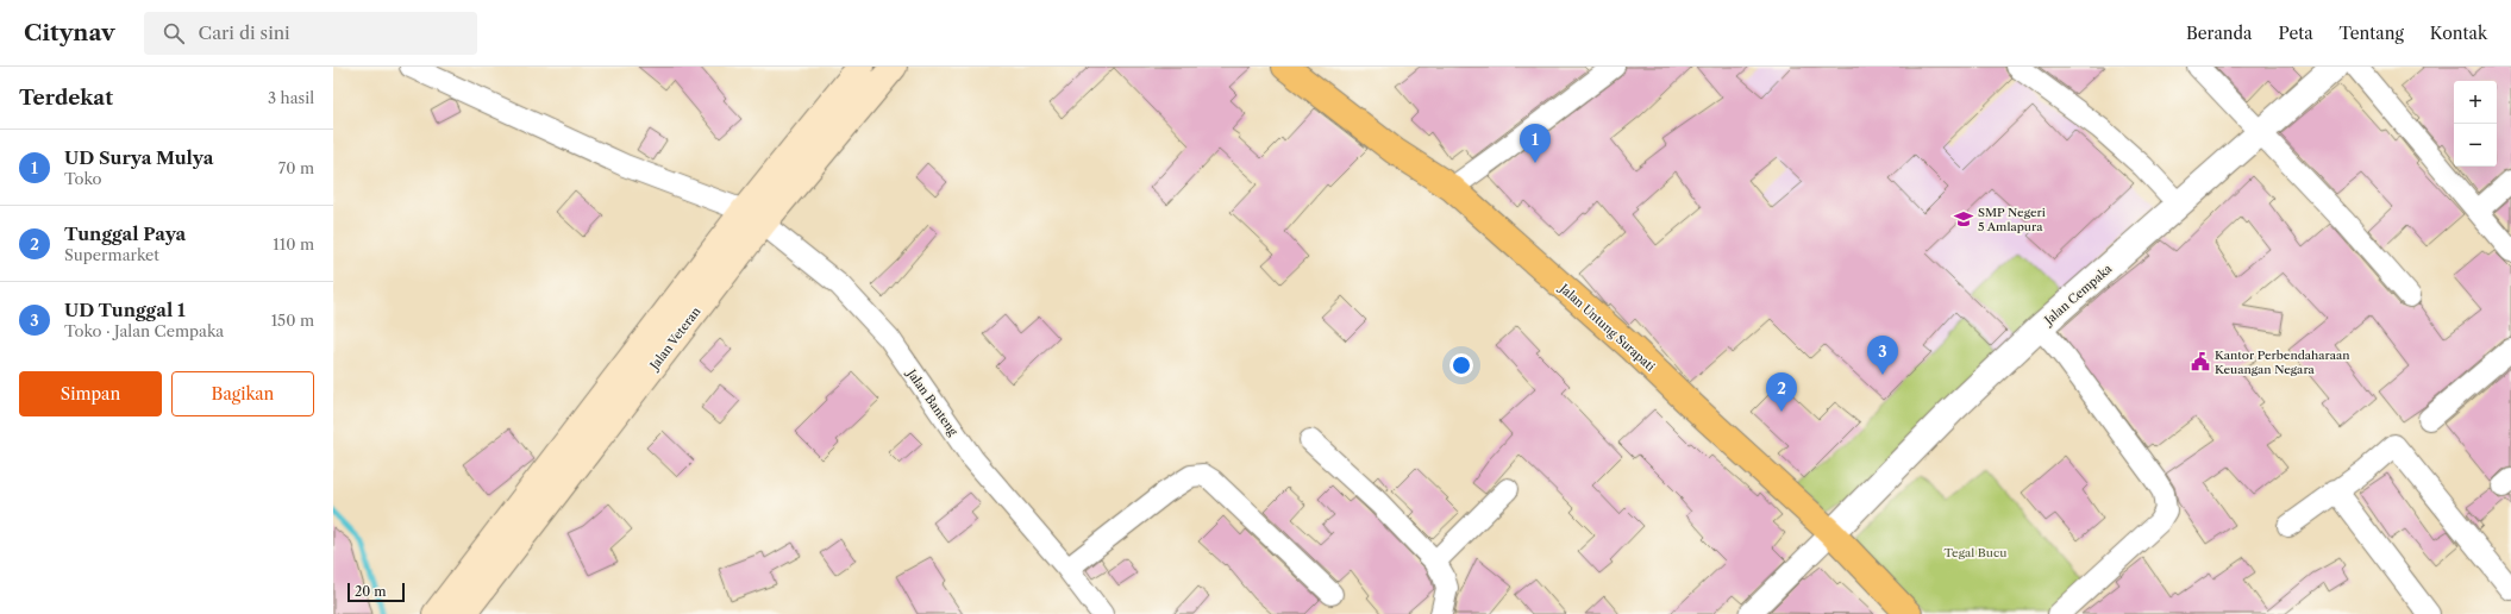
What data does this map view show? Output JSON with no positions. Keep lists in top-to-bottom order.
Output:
{
  "streets": {
    "highway": ["Jalan Untung Surapati"],
    "main road": ["Jalan Veteran"],
    "street": ["Jalan Cempaka", "Jalan Banteng"]
  },
  "crossings": [
    ["Jalan Cempaka", "Jalan Untung Surapati"],
    ["Jalan Veteran", "Jalan Banteng"]
  ],
  "parks": ["Tegal Bucu"],
  "places": {
    "school or university": ["SMP Negeri 5 Amlapura"],
    "public building": ["Kantor Perbendaharaan Keuangan Negara"]
  },
  "scale_bar": "20 m",
  "page": {
    "header": "Citynav",
    "search": "Cari di sini",
    "nav": [
      "Beranda",
      "Peta",
      "Tentang",
      "Kontak"
    ],
    "heading": ["Terdekat", "3 hasil"],
    "map_buttons": ["+", "−"],
    "pins": ["1", "3", "2"],
    "list": [
      {
        "mark": "1",
        "name": "UD Surya Mulya",
        "note": "Toko",
        "value": "70 m"
      },
      {
        "mark": "2",
        "name": "Tunggal Paya",
        "note": "Supermarket",
        "value": "110 m"
      },
      {
        "mark": "3",
        "name": "UD Tunggal 1",
        "note": "Toko · Jalan Cempaka",
        "value": "150 m"
      }
    ],
    "buttons": ["Simpan", "Bagikan"],
    "scale": "20 m"
  }
}
